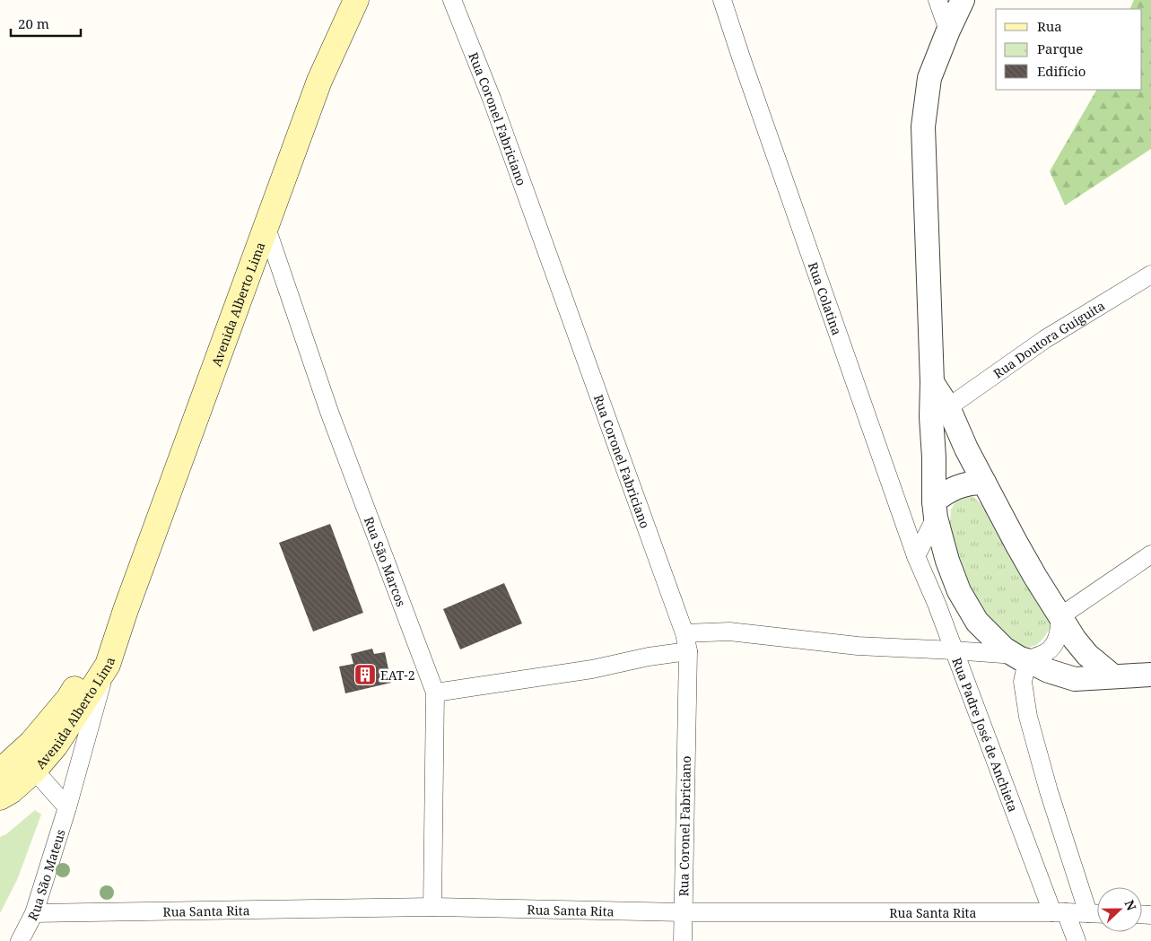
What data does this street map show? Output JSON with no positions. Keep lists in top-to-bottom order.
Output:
{
  "streets": {
    "main road": ["Avenida Alberto Lima"],
    "street": [
      "Rua Coronel Fabriciano",
      "Rua Colatina",
      "Rua Doutora Guiguita",
      "Rua São Marcos",
      "Rua Padre José de Anchieta",
      "Rua São Mateus",
      "Rua Santa Rita"
    ]
  },
  "crossings": [
    ["Rua Coronel Fabriciano", "Rua Santa Rita"],
    ["Rua Colatina", "Rua Padre José de Anchieta"],
    ["Avenida Alberto Lima", "Rua São Marcos"],
    ["Avenida Alberto Lima", "Rua São Mateus"],
    ["Rua São Marcos", "Rua Santa Rita"],
    ["Rua Padre José de Anchieta", "Rua Santa Rita"],
    ["Rua São Mateus", "Rua Santa Rita"]
  ],
  "places": {
    "building": ["EAT-2"]
  },
  "legend": ["Rua", "Parque", "Edifício"],
  "scale_bar": "20 m",
  "north": "right"
}
